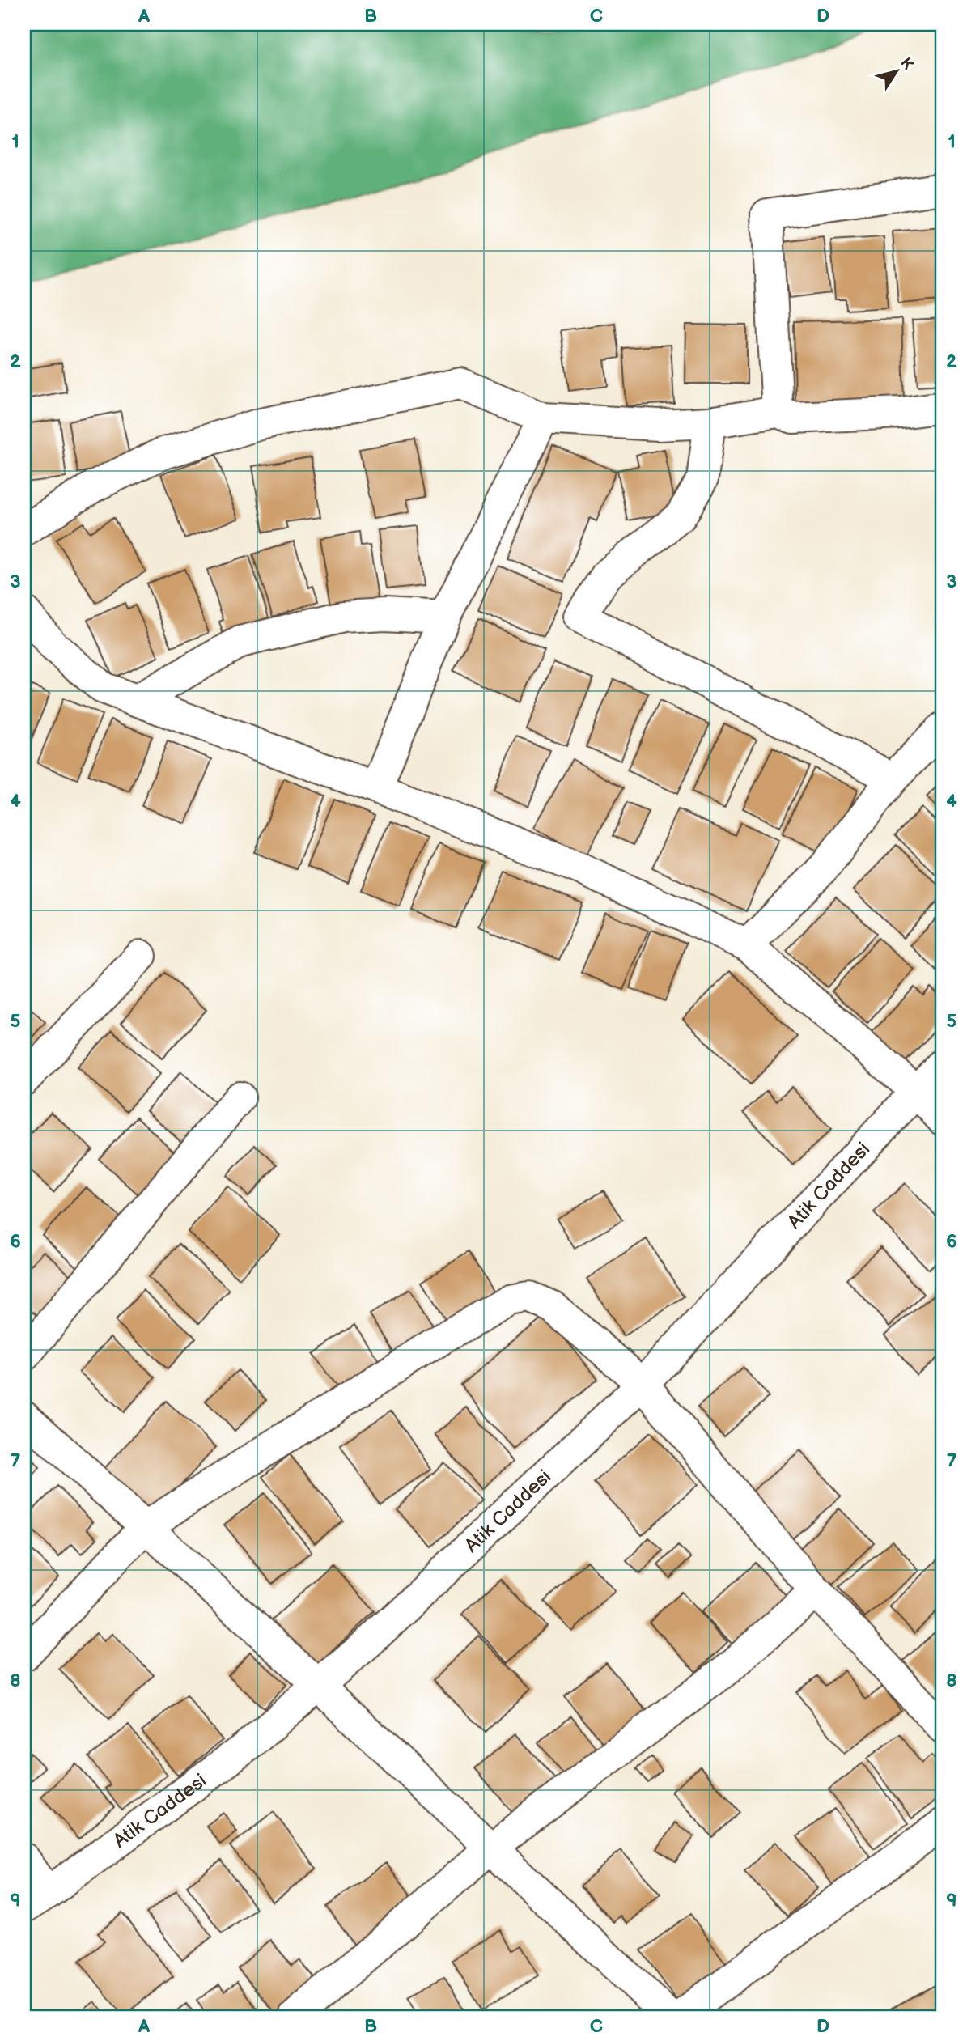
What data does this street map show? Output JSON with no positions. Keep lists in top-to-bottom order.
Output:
{
  "streets": {
    "street": ["Atik Caddesi"]
  },
  "north": "top right",
  "grid": {
    "columns": [
      "A",
      "B",
      "C",
      "D"
    ],
    "rows": [
      "1",
      "2",
      "3",
      "4",
      "5",
      "6",
      "7",
      "8",
      "9"
    ]
  }
}
